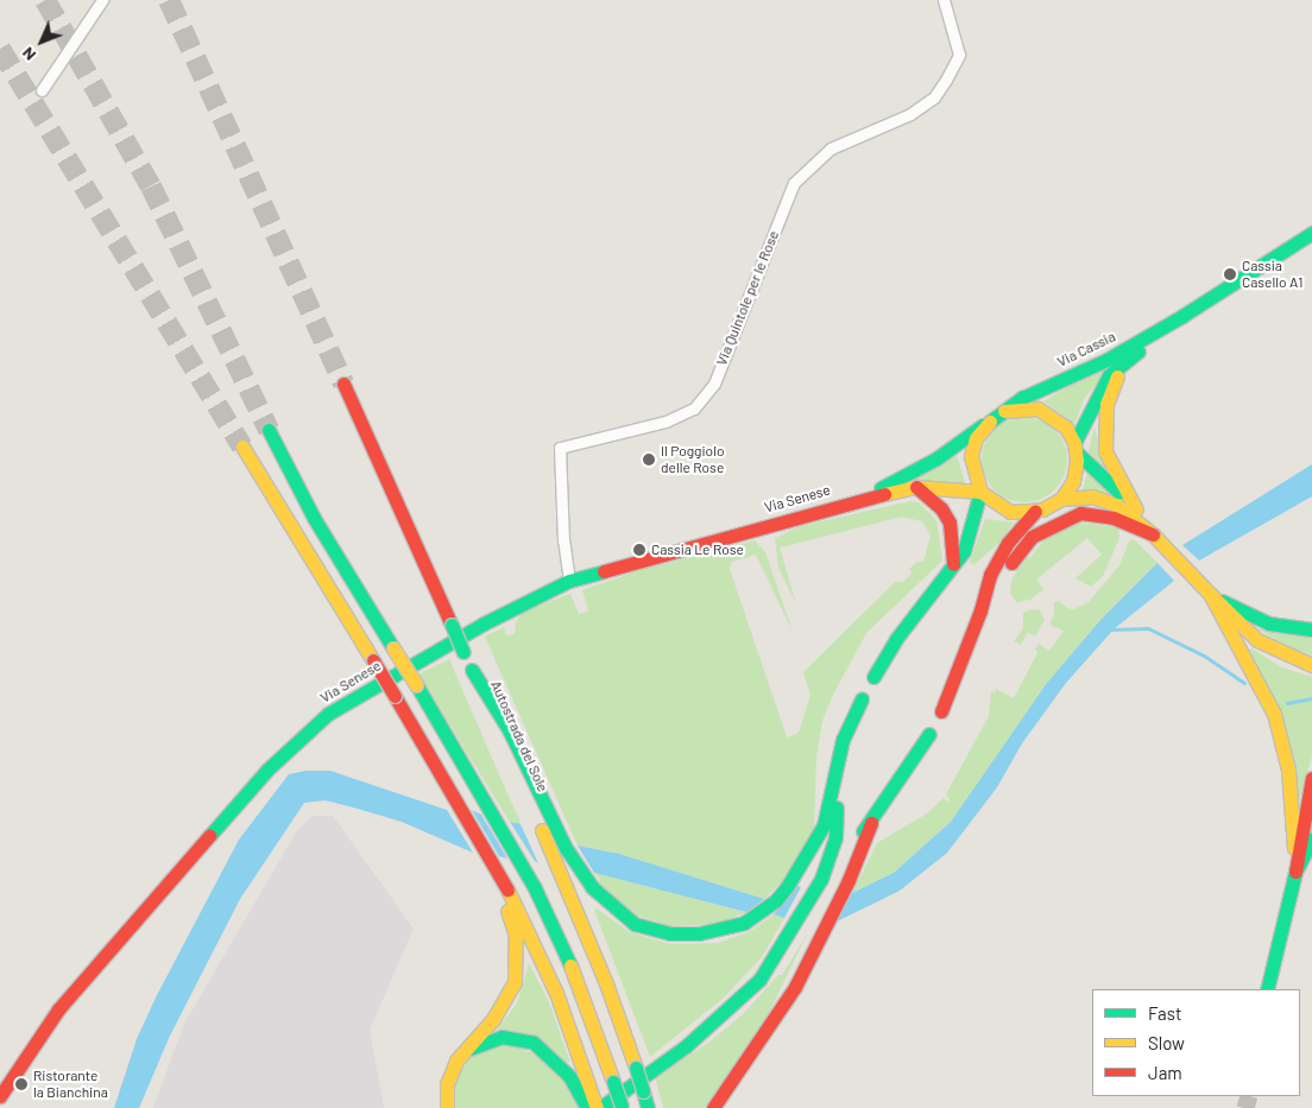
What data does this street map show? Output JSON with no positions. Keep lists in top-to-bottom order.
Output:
{
  "streets": {
    "main road": ["Via Cassia", "Via Senese", "Autostrada del Sole"],
    "street": ["Via Quintole per le Rose"]
  },
  "crossings": [
    ["Via Quintole per le Rose", "Via Senese"],
    ["Via Cassia", "Via Senese"]
  ],
  "places": [
    "Cassia Casello A1",
    "Il Poggiolo delle Rose",
    "Cassia Le Rose",
    "Ristorante la Bianchina"
  ],
  "legend": ["Fast", "Slow", "Jam"],
  "north": "bottom left"
}
